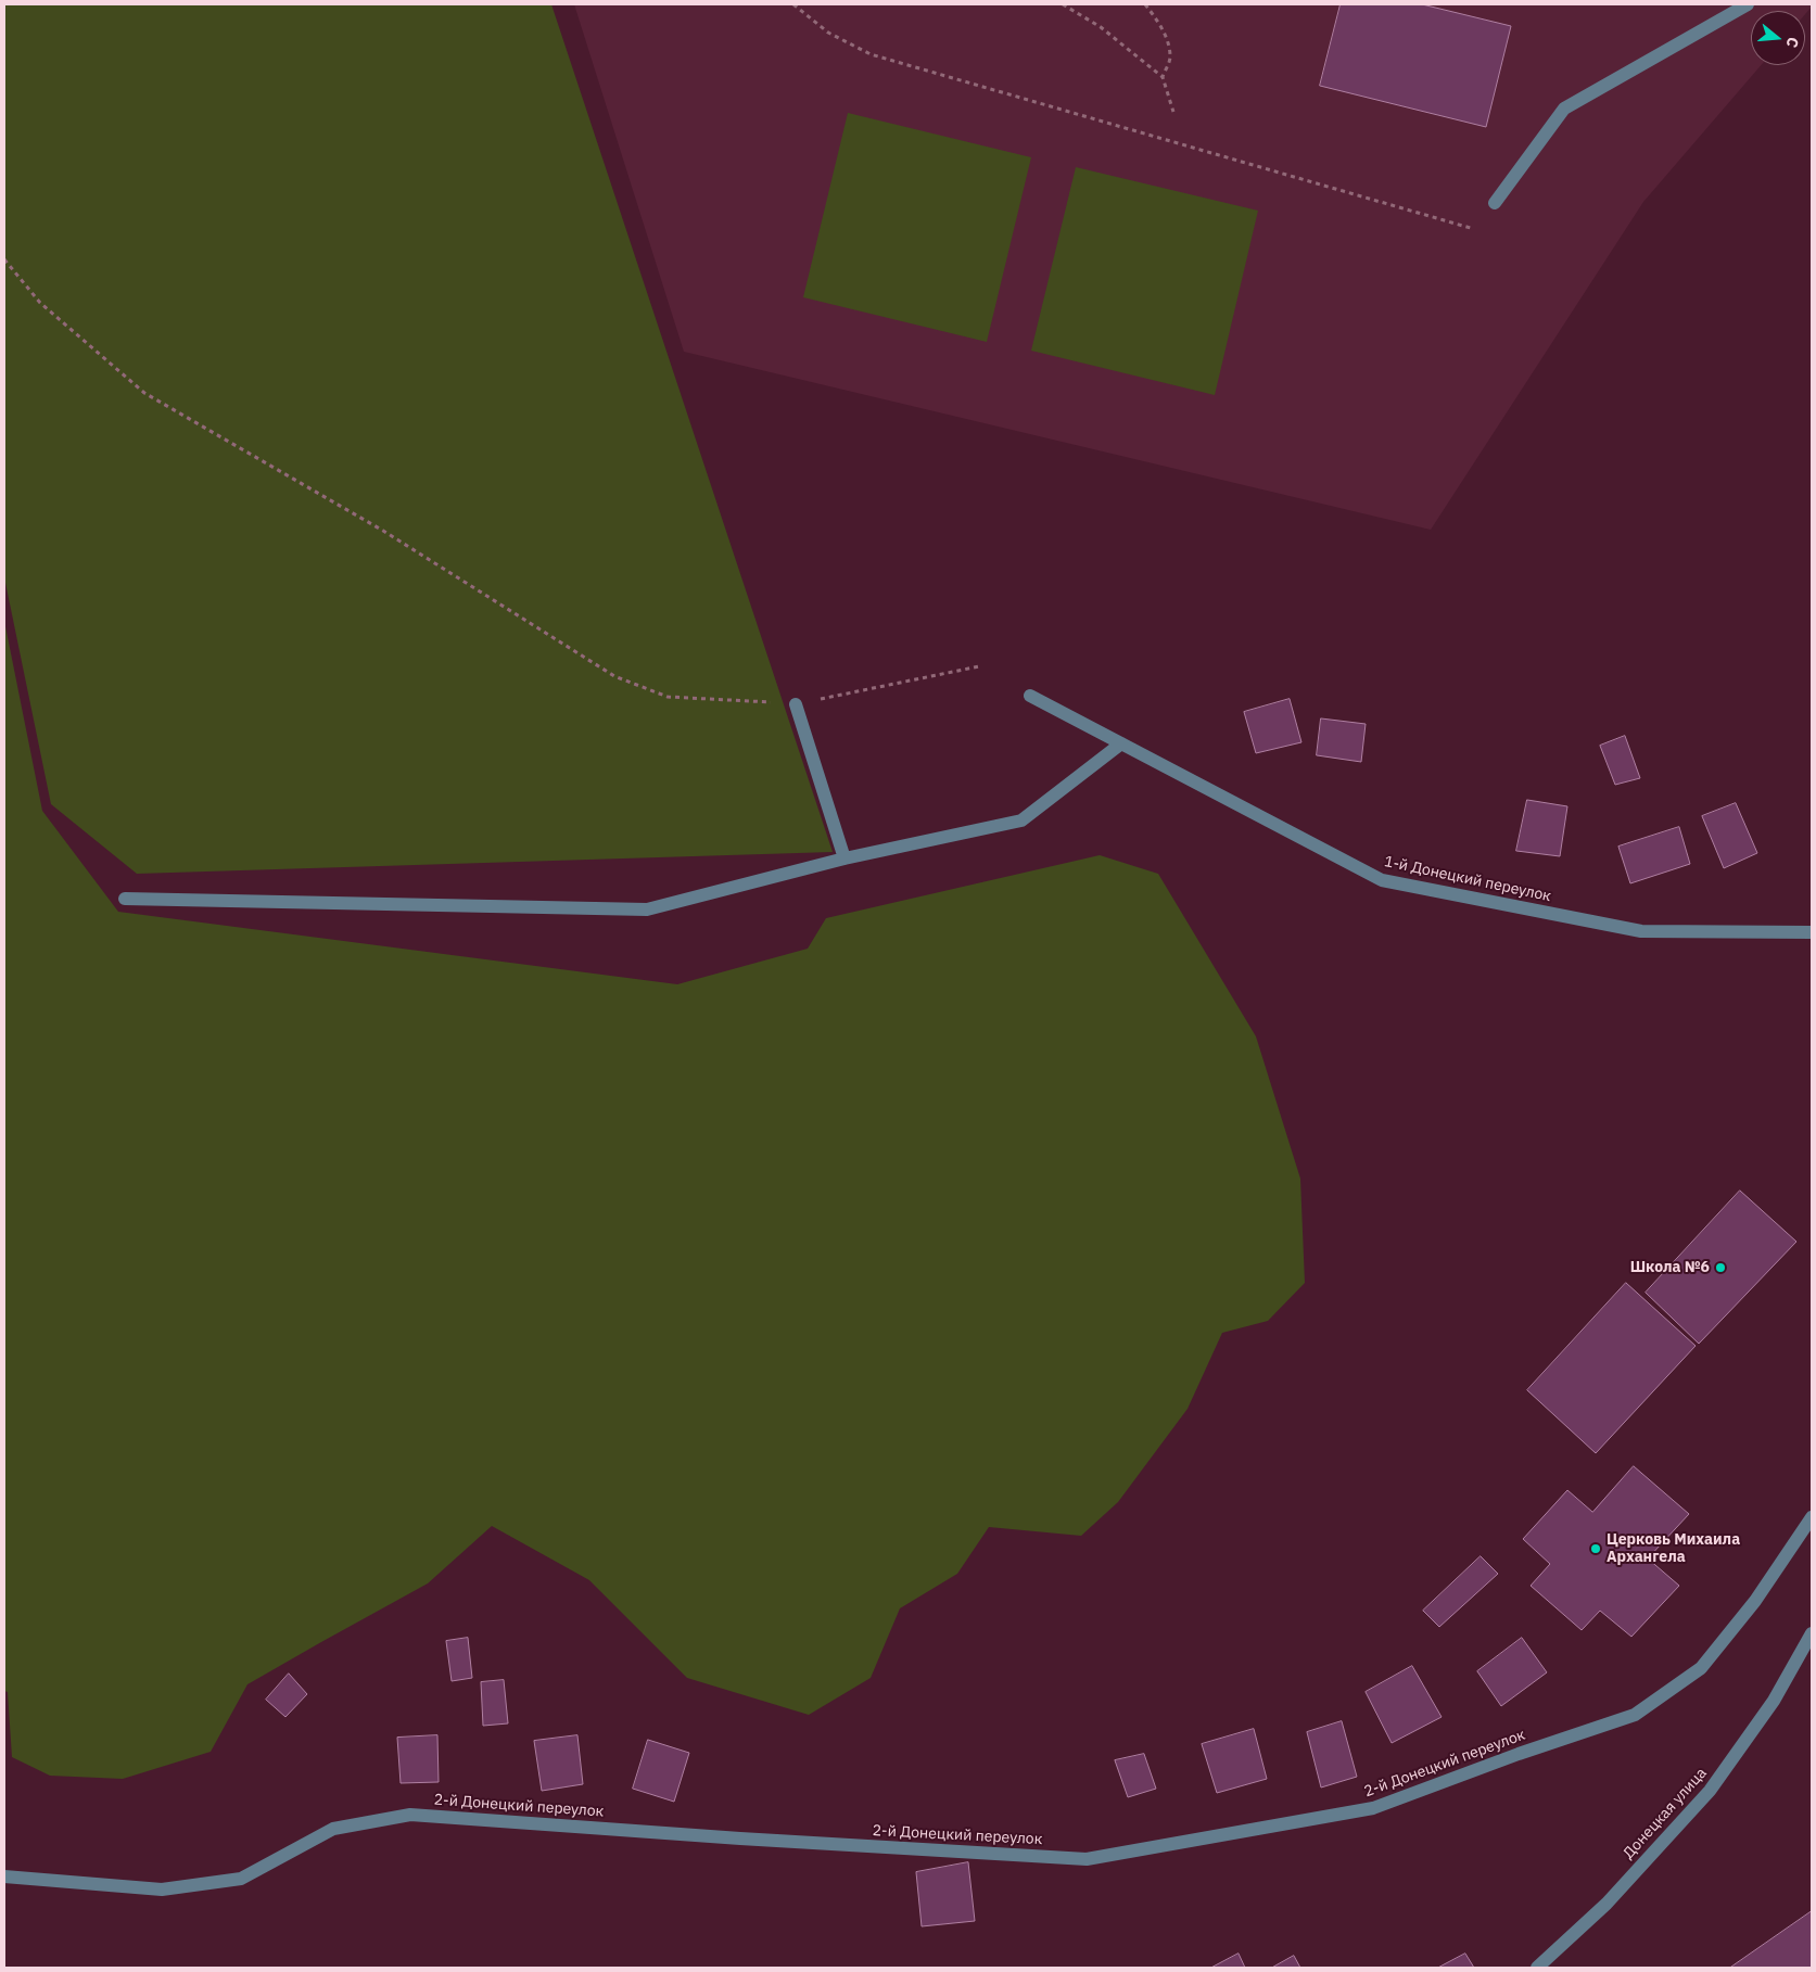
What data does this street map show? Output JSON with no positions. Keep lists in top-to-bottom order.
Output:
{
  "streets": {
    "street": ["1-й Донецкий переулок", "2-й Донецкий переулок", "Донецкая улица"]
  },
  "places": ["Школа №6", "Церковь Михаила Архангела"],
  "north": "right"
}
